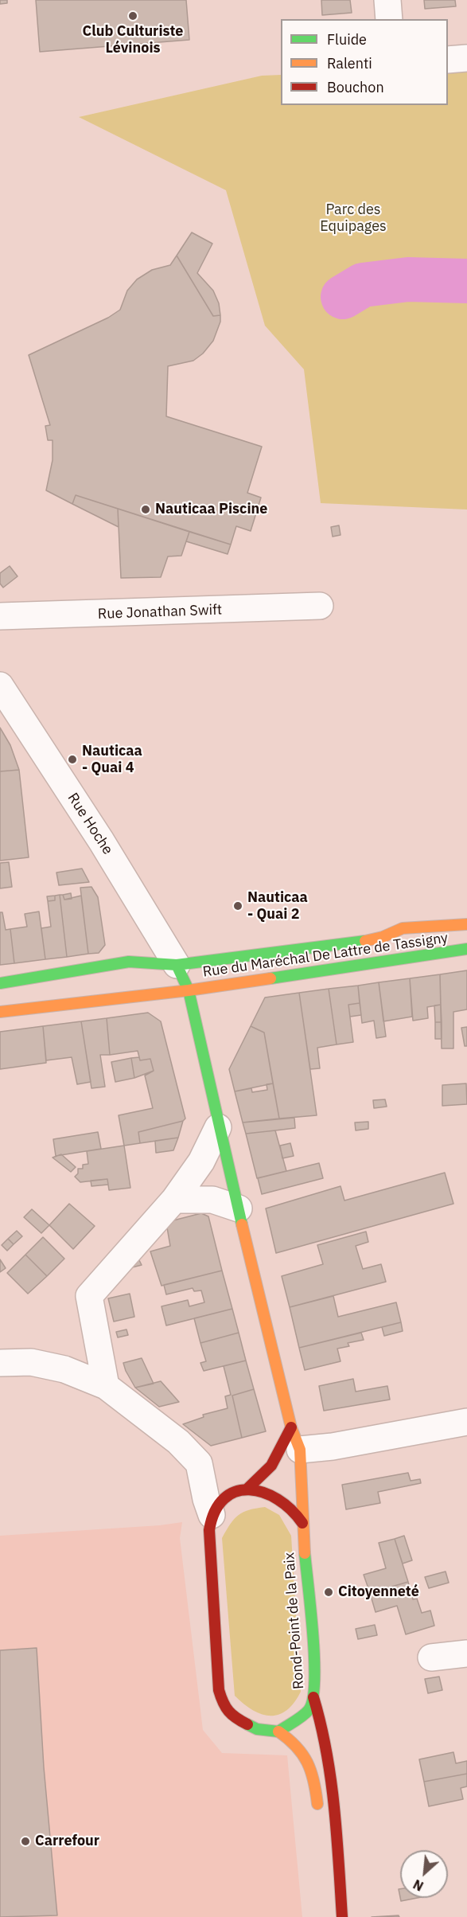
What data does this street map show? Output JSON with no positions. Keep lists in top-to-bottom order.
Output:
{
  "streets": {
    "main road": ["Rue du Maréchal De Lattre de Tassigny", "Rond-Point de la Paix"],
    "street": ["Rue Jonathan Swift", "Rue Hoche"]
  },
  "crossings": [
    ["Rue Hoche", "Rue du Maréchal De Lattre de Tassigny"],
    ["Rue Hoche", "Rond-Point de la Paix"],
    ["Rue du Maréchal De Lattre de Tassigny", "Rond-Point de la Paix"]
  ],
  "parks": ["Parc des Equipages"],
  "places": [
    "Club Culturiste Lévinois",
    "Nauticaa Piscine",
    "Nauticaa - Quai 4",
    "Nauticaa - Quai 2",
    "Citoyenneté",
    "Carrefour"
  ],
  "legend": ["Fluide", "Ralenti", "Bouchon"],
  "north": "bottom left"
}
